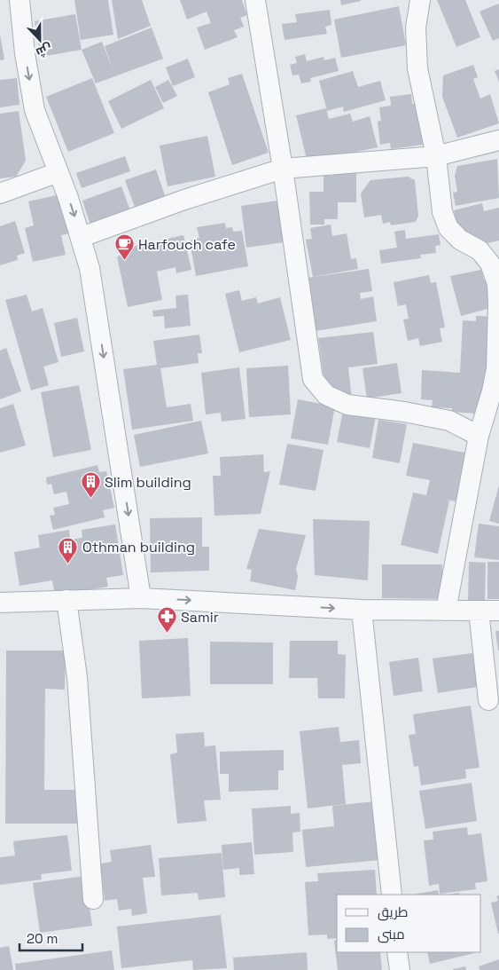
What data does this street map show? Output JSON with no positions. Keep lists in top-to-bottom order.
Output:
{
  "places": {
    "cafe": ["Harfouch cafe"],
    "building": ["Slim building", "Othman building"],
    "pharmacy": ["Samir"]
  },
  "legend": ["طريق", "مبنى"],
  "scale_bar": "20 m",
  "north": "bottom"
}
